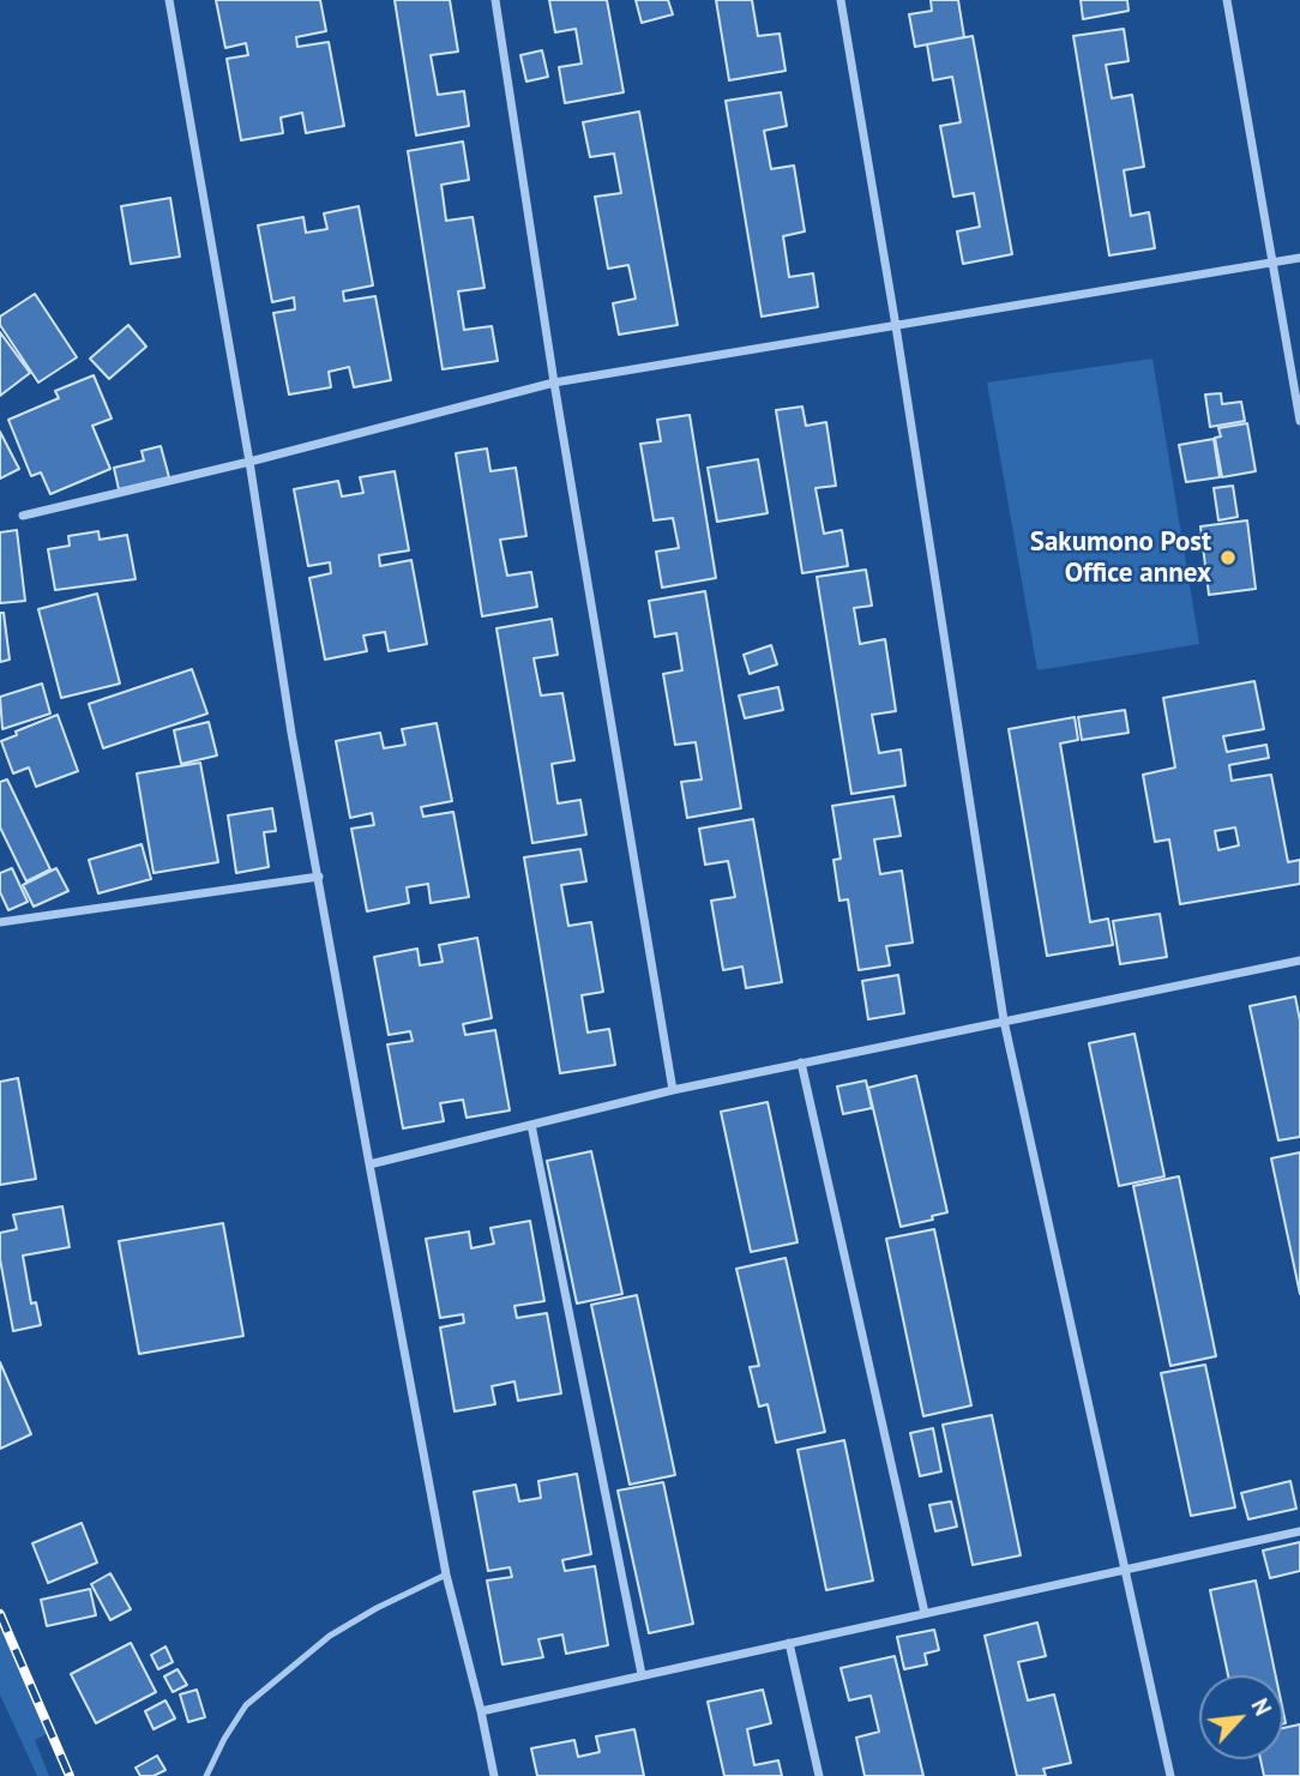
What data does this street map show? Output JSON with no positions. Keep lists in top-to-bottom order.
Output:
{
  "places": ["Sakumono Post Office annex"],
  "north": "top right"
}
